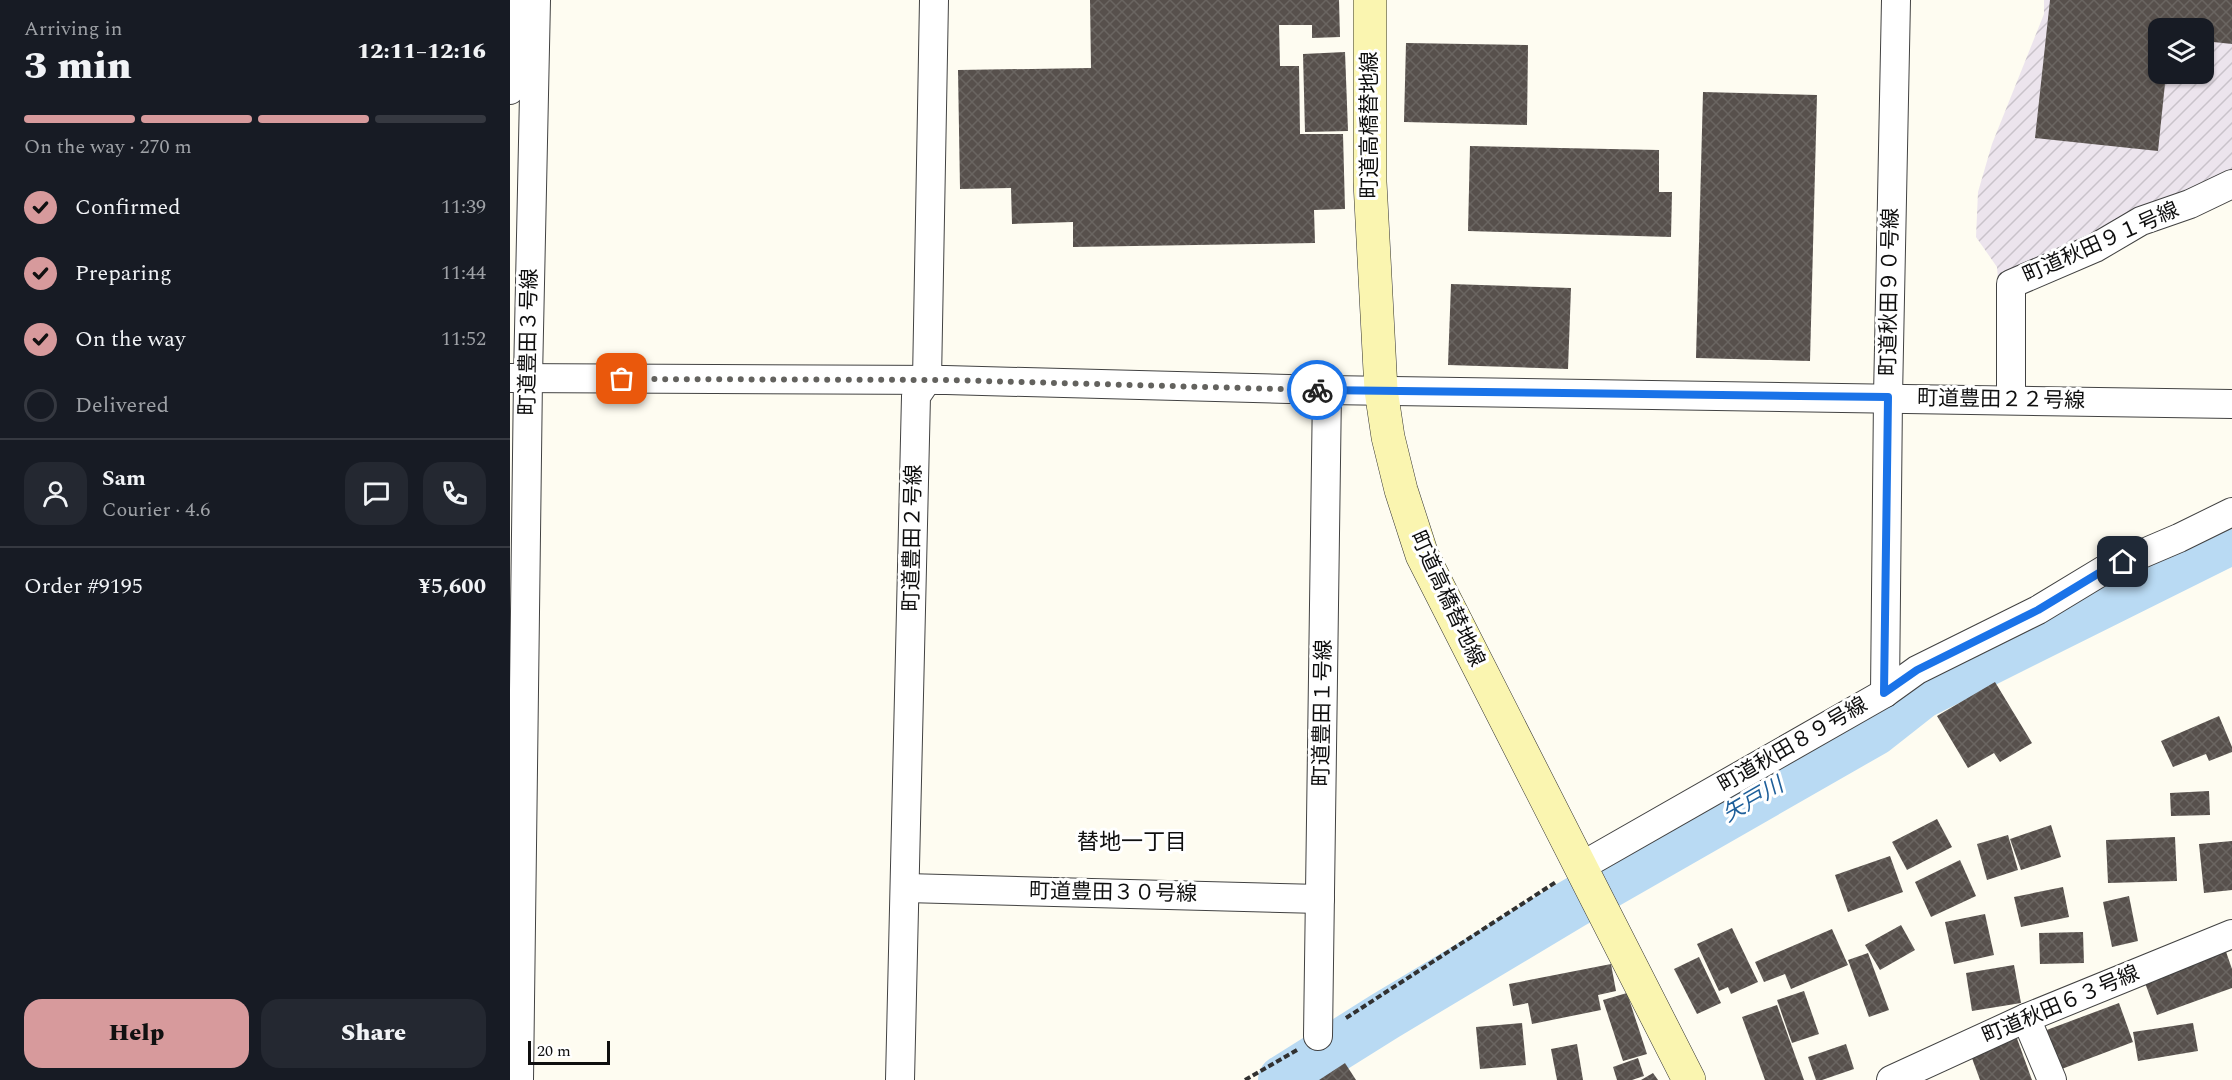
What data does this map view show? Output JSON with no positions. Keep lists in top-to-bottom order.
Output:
{
  "streets": {
    "street": [
      "町道高橋替地線",
      "町道秋田９１号線",
      "町道秋田９０号線",
      "町道豊田３号線",
      "町道豊田２２号線",
      "町道豊田２号線",
      "町道豊田１号線",
      "町道秋田８９号線",
      "町道豊田３０号線",
      "町道秋田６３号線"
    ]
  },
  "crossings": [
    ["町道高橋替地線", "町道豊田２２号線"],
    ["町道高橋替地線", "町道秋田８９号線"],
    ["町道秋田９１号線", "町道豊田２２号線"],
    ["町道秋田９０号線", "町道豊田２２号線"],
    ["町道秋田９０号線", "町道秋田８９号線"],
    ["町道豊田３号線", "町道豊田２２号線"],
    ["町道豊田２２号線", "町道豊田２号線"],
    ["町道豊田２２号線", "町道豊田１号線"],
    ["町道豊田２号線", "町道豊田３０号線"],
    ["町道豊田１号線", "町道豊田３０号線"]
  ],
  "districts": ["替地一丁目"],
  "water": ["矢戸川"],
  "scale_bar": "20 m",
  "page": {
    "heading": ["3 min", "Arriving in", "12:11–12:16"],
    "panel": [
      "Sam",
      "Courier · 4.6",
      "Order #9195",
      "¥5,600"
    ],
    "bar": "On the way · 270 m",
    "list": [
      ["Confirmed", "11:39"],
      ["Preparing", "11:44"],
      ["On the way", "11:52"],
      "Delivered"
    ],
    "buttons": ["Help", "Share"],
    "scale": "20 m"
  }
}
